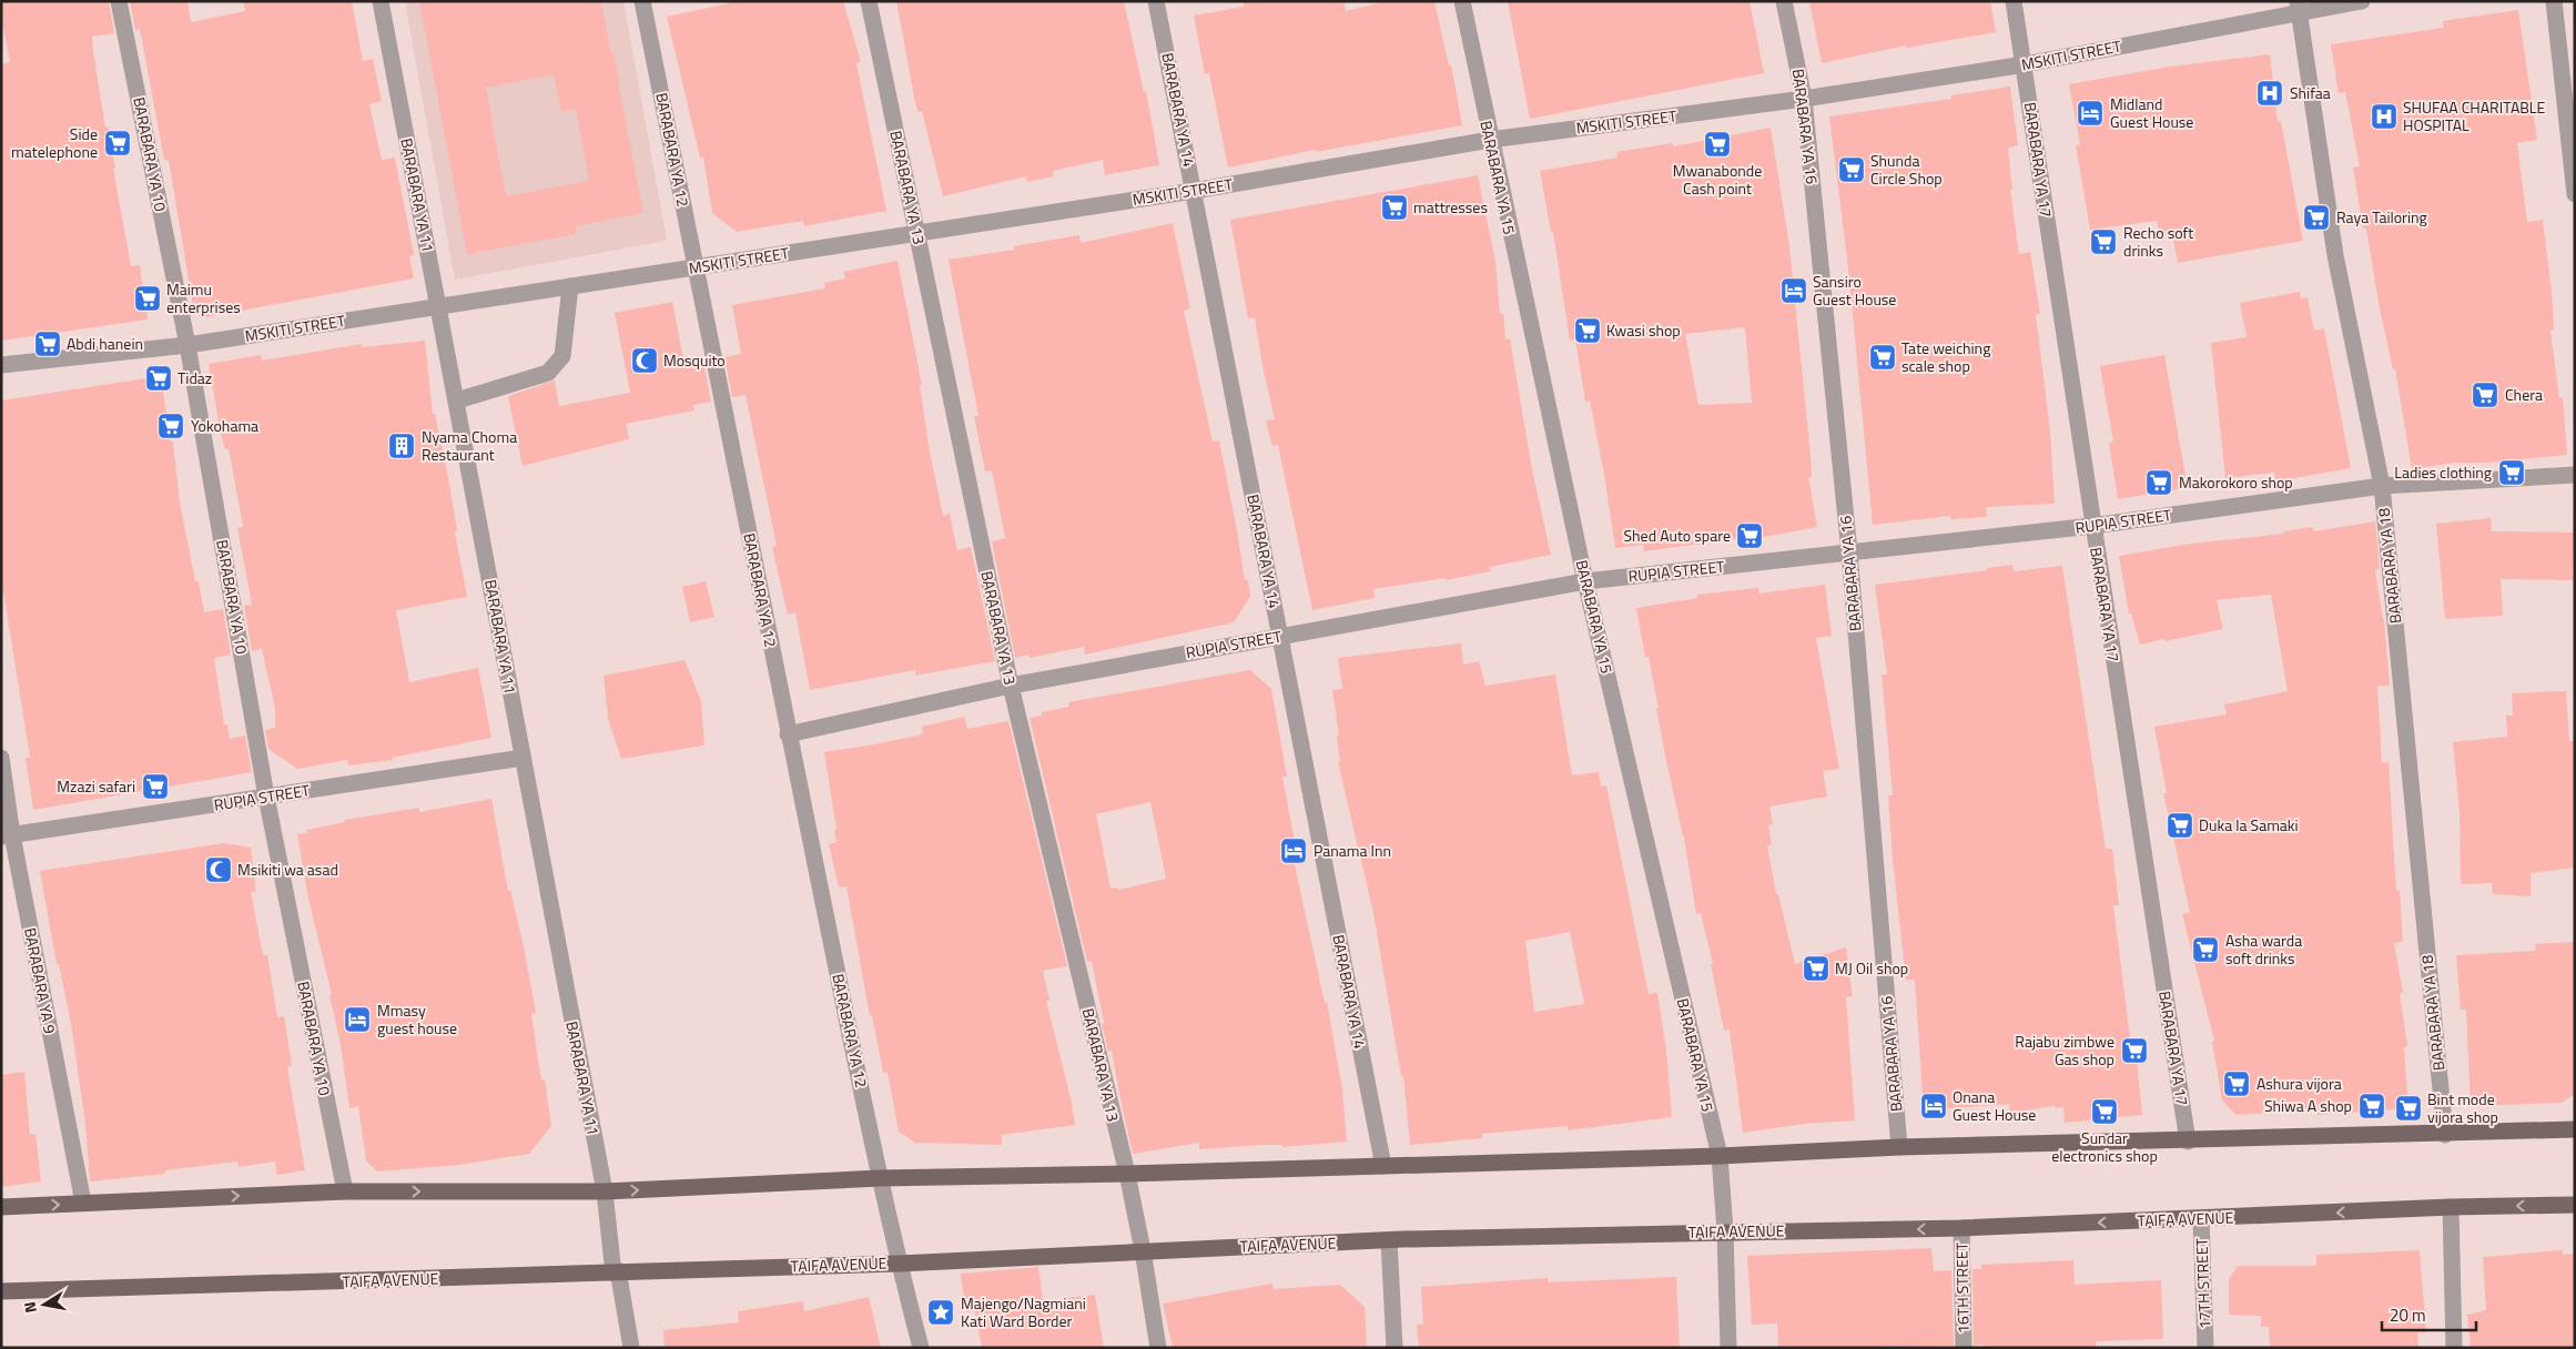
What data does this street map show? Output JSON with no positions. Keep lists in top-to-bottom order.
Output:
{
  "streets": {
    "main road": ["TAIFA AVENUE"],
    "street": [
      "MSKITI STREET",
      "BARABARA YA 14",
      "BARABARA YA 16",
      "BARABARA YA 12",
      "BARABARA YA 10",
      "BARABARA YA 17",
      "BARABARA YA 15",
      "BARABARA YA 13",
      "BARABARA YA 11",
      "RUPIA STREET",
      "BARABARA YA 18",
      "BARABARA YA 9",
      "17TH STREET",
      "16TH STREET"
    ]
  },
  "crossings": [
    ["MSKITI STREET", "BARABARA YA 14"],
    ["MSKITI STREET", "BARABARA YA 16"],
    ["MSKITI STREET", "BARABARA YA 12"],
    ["MSKITI STREET", "BARABARA YA 10"],
    ["MSKITI STREET", "BARABARA YA 17"],
    ["MSKITI STREET", "BARABARA YA 15"],
    ["MSKITI STREET", "BARABARA YA 13"],
    ["MSKITI STREET", "BARABARA YA 11"],
    ["MSKITI STREET", "BARABARA YA 18"],
    ["BARABARA YA 14", "RUPIA STREET"],
    ["BARABARA YA 16", "RUPIA STREET"],
    ["BARABARA YA 12", "RUPIA STREET"],
    ["BARABARA YA 12", "TAIFA AVENUE"],
    ["BARABARA YA 10", "RUPIA STREET"],
    ["BARABARA YA 17", "RUPIA STREET"],
    ["BARABARA YA 15", "RUPIA STREET"],
    ["BARABARA YA 15", "TAIFA AVENUE"],
    ["BARABARA YA 13", "RUPIA STREET"],
    ["BARABARA YA 13", "TAIFA AVENUE"],
    ["BARABARA YA 11", "RUPIA STREET"],
    ["BARABARA YA 11", "TAIFA AVENUE"],
    ["RUPIA STREET", "BARABARA YA 18"],
    ["RUPIA STREET", "BARABARA YA 9"],
    ["TAIFA AVENUE", "17TH STREET"],
    ["TAIFA AVENUE", "16TH STREET"]
  ],
  "places": {
    "hospital": ["Shifaa", "SHUFAA CHARITABLE HOSPITAL"],
    "hotel": [
      "Midland Guest House",
      "Sansiro Guest House",
      "Panama Inn",
      "Mmasy guest house",
      "Onana Guest House"
    ],
    "supermarket": [
      "Side matelephone",
      "Mwanabonde Cash point",
      "Shunda Circle Shop",
      "mattresses",
      "Raya Tailoring",
      "Recho soft drinks",
      "Maimu enterprises",
      "Kwasi shop",
      "Abdi hanein",
      "Tate weiching scale shop",
      "Tidaz",
      "Chera",
      "Yokohama",
      "Ladies clothing",
      "Makorokoro shop",
      "Shed Auto spare",
      "Mzazi safari",
      "Duka la Samaki",
      "Asha warda soft drinks",
      "MJ Oil shop",
      "Rajabu zimbwe Gas shop",
      "Ashura vijora",
      "Shiwa A shop",
      "Bint mode vijora shop",
      "Sundar electronics shop"
    ],
    "mosque": ["Mosquito", "Msikiti wa asad"],
    "building": ["Nyama Choma Restaurant"],
    "place": ["Majengo/Nagmiani Kati Ward Border"]
  },
  "scale_bar": "20 m",
  "north": "left"
}
